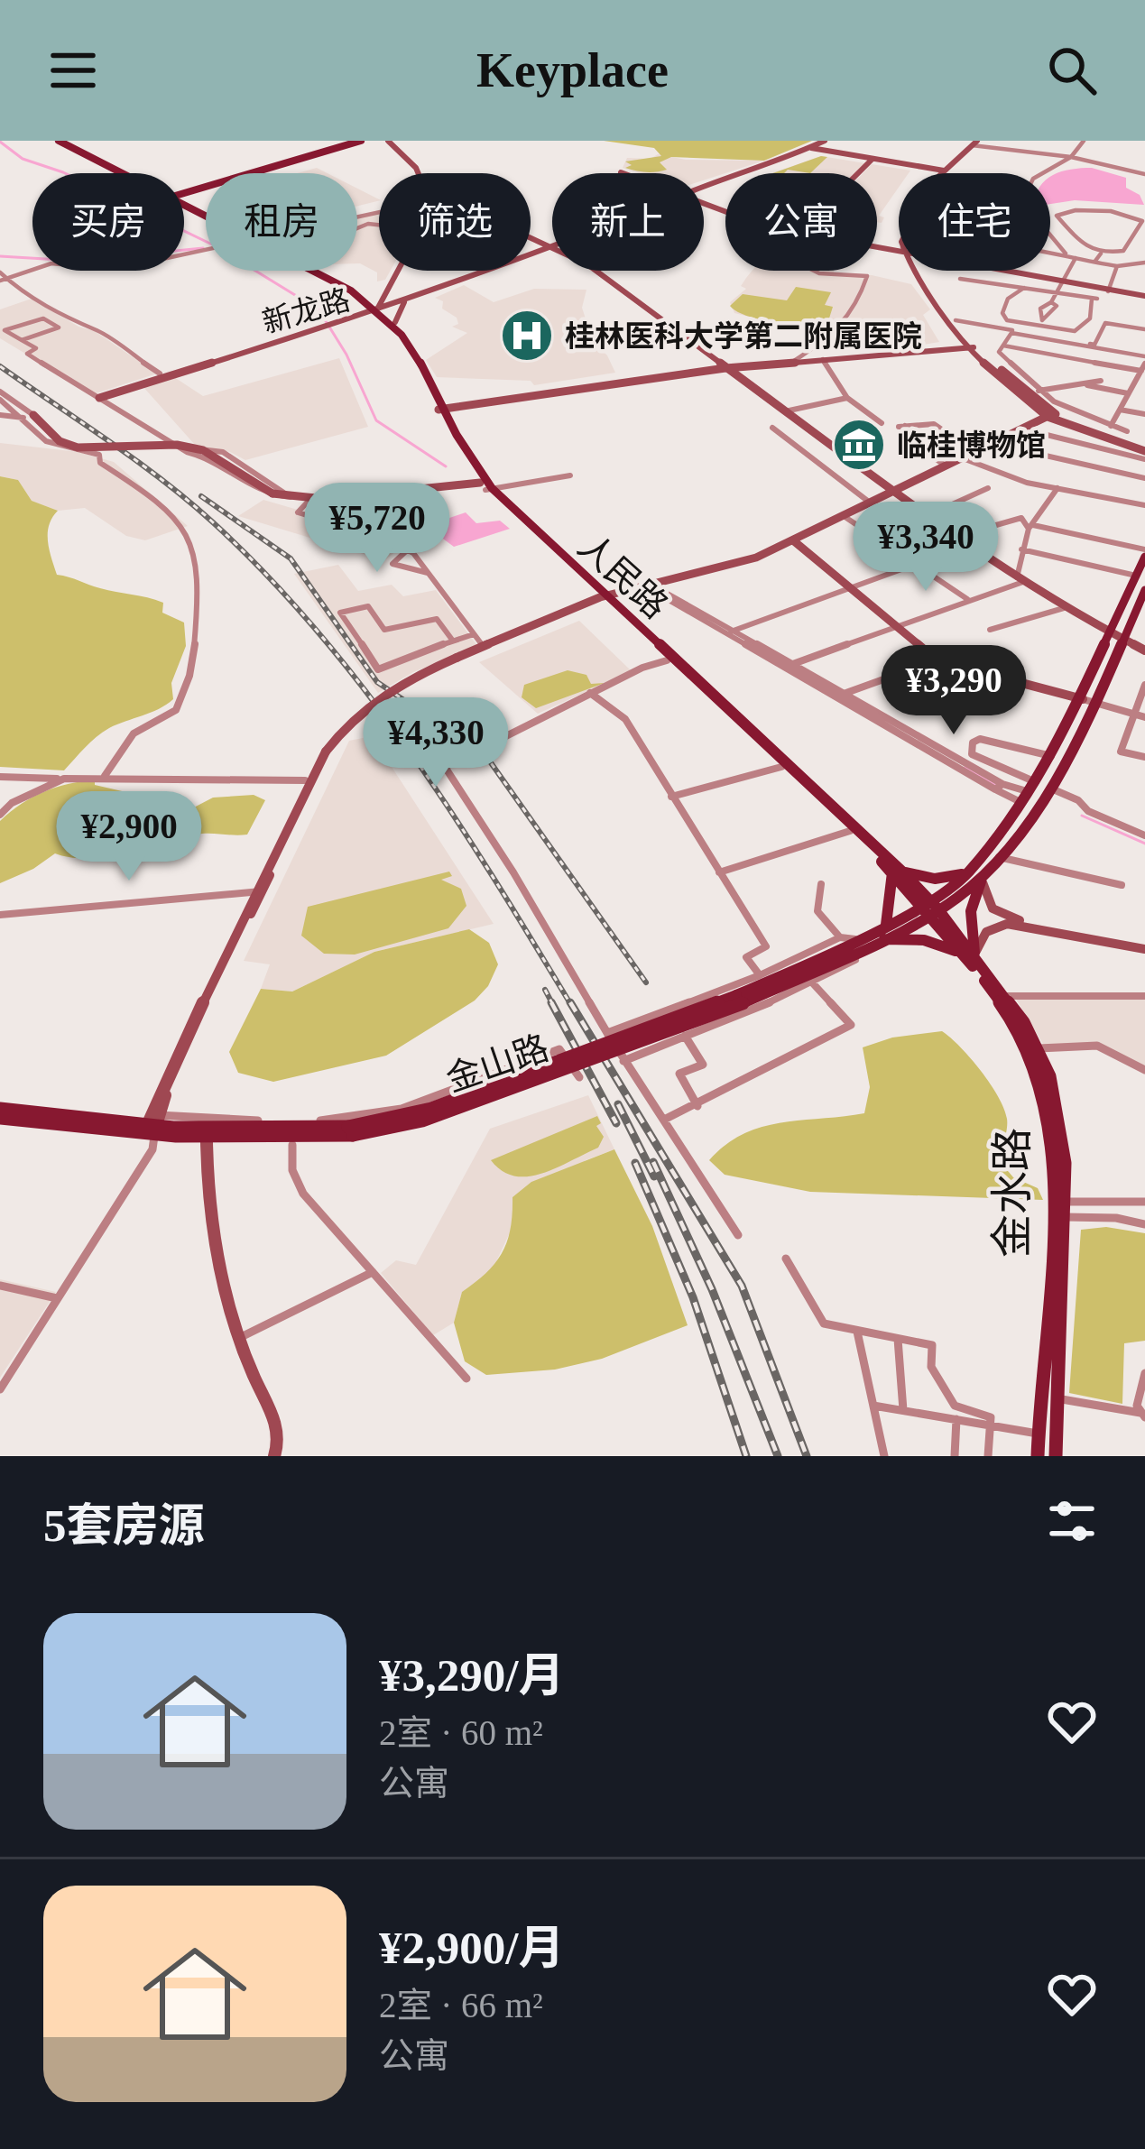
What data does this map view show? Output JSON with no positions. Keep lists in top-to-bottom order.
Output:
{
  "streets": {
    "main road": ["人民路", "金山路", "金水路"],
    "street": ["新龙路"]
  },
  "crossings": [
    ["新龙路", "人民路"]
  ],
  "places": {
    "hospital": ["桂林医科大学第二附属医院"],
    "museum": ["临桂博物馆"]
  },
  "page": {
    "header": "Keyplace",
    "chip": [
      "买房",
      "租房",
      "筛选",
      "新上",
      "公寓",
      "住宅"
    ],
    "price": [
      "¥5,720",
      "¥3,340",
      "¥3,290",
      "¥4,330",
      "¥2,900"
    ],
    "heading": "5套房源",
    "list": [
      {
        "name": "¥3,290/月",
        "note": "2室 · 60 m² · 公寓"
      },
      {
        "name": "¥2,900/月",
        "note": "2室 · 66 m² · 公寓"
      }
    ]
  }
}
